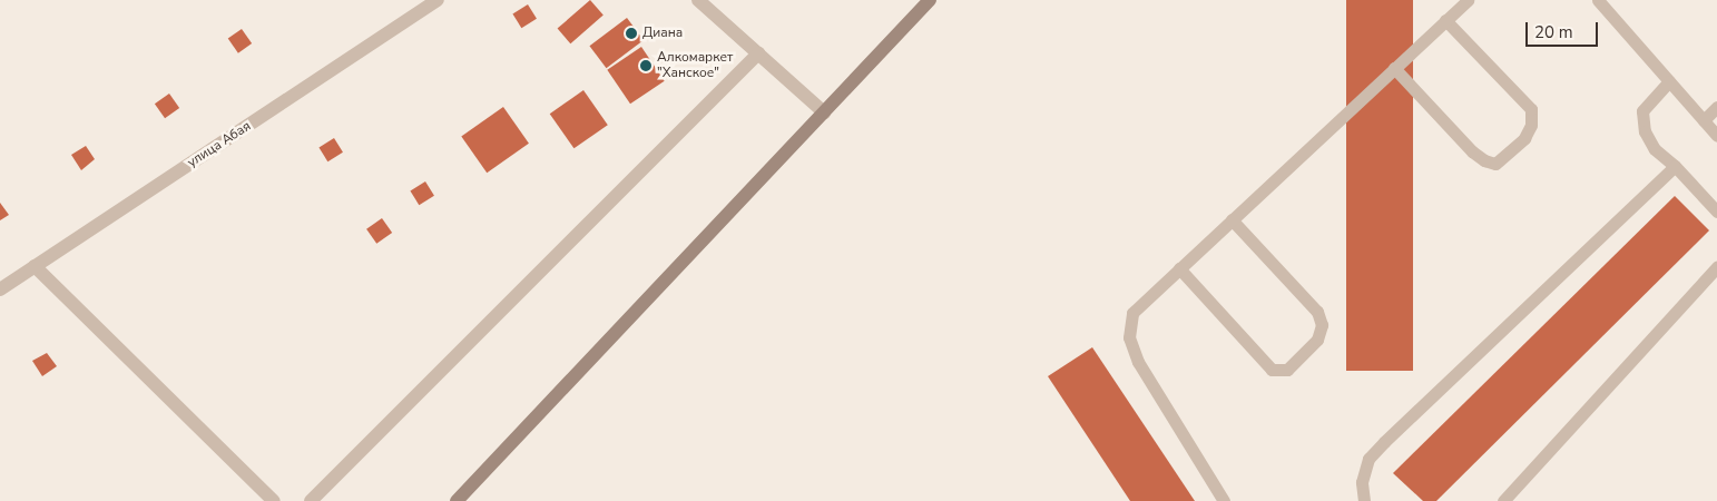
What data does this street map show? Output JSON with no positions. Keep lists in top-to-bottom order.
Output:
{
  "streets": {
    "street": ["улица Абая"]
  },
  "places": ["Диана", "Алкомаркет \"Ханское\""],
  "scale_bar": "20 m"
}
